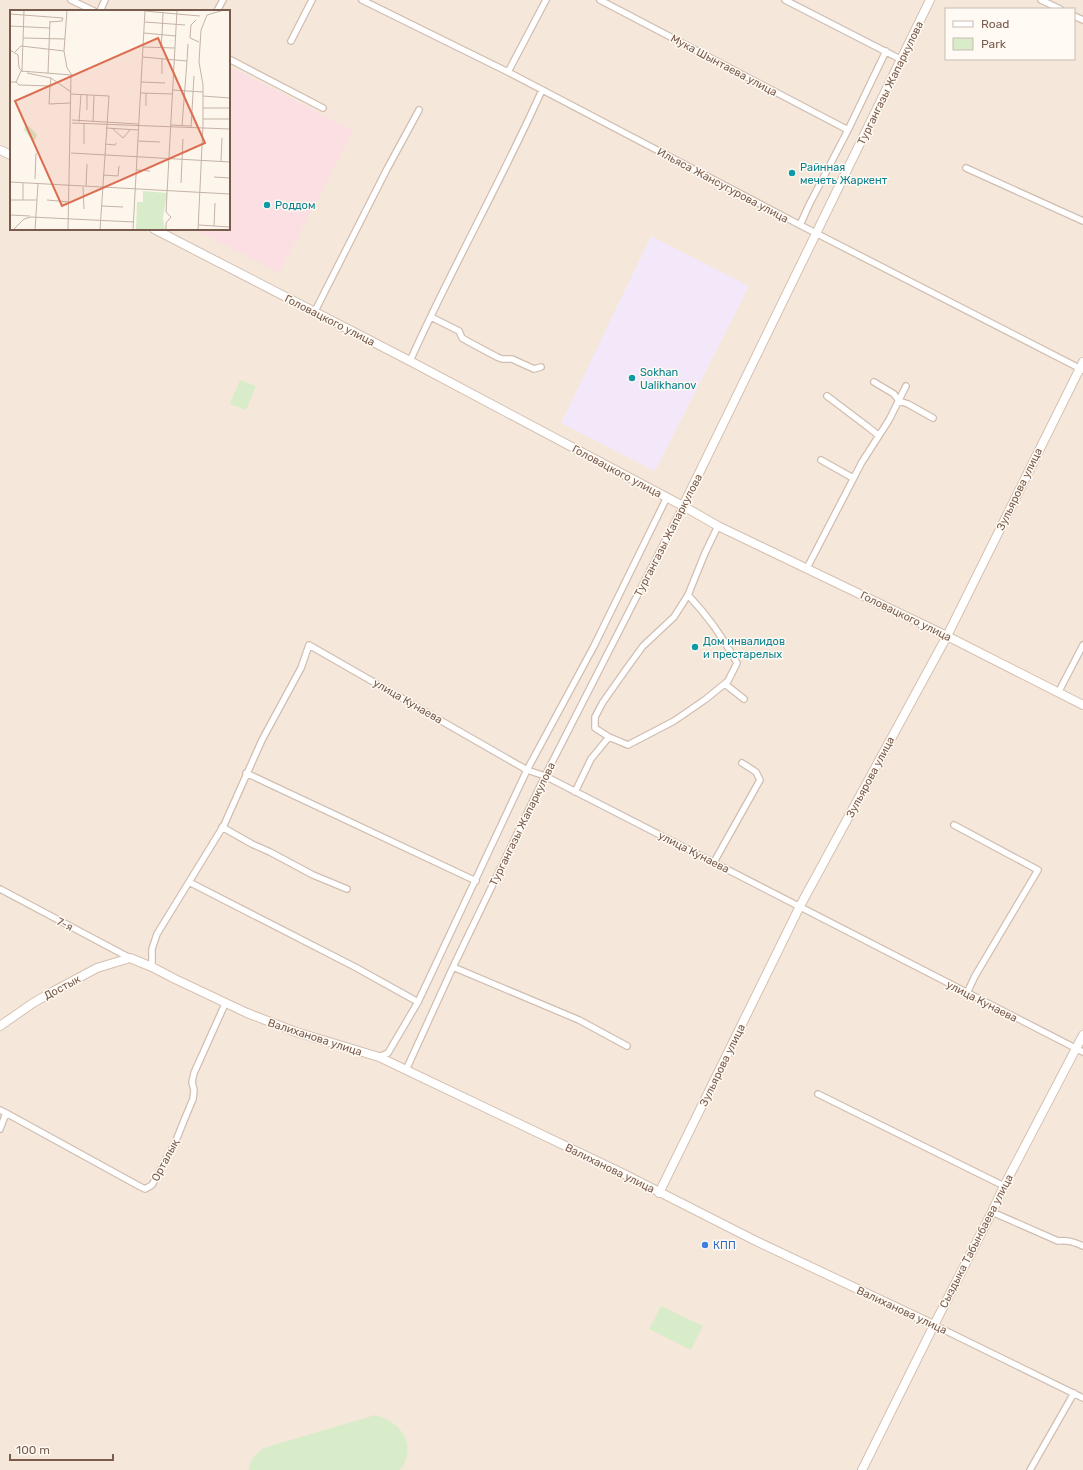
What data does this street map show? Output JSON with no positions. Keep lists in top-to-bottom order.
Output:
{
  "streets": {
    "street": [
      "Мука Шынтаева улица",
      "Тургангазы Жапаркулова",
      "Ильяса Жансугурова улица",
      "Головацкого улица",
      "Зульярова улица",
      "улица Кунаева",
      "7-я",
      "Достык",
      "Валиханова улица",
      "Орталық",
      "Сыздыка Табынбаева улица"
    ]
  },
  "crossings": [
    ["Тургангазы Жапаркулова", "Ильяса Жансугурова улица"],
    ["Тургангазы Жапаркулова", "Головацкого улица"],
    ["Тургангазы Жапаркулова", "улица Кунаева"],
    ["Тургангазы Жапаркулова", "Валиханова улица"],
    ["Ильяса Жансугурова улица", "Зульярова улица"],
    ["Головацкого улица", "Зульярова улица"],
    ["Зульярова улица", "улица Кунаева"],
    ["Зульярова улица", "Валиханова улица"],
    ["улица Кунаева", "Сыздыка Табынбаева улица"],
    ["7-я", "Достык"],
    ["7-я", "Валиханова улица"],
    ["Достык", "Валиханова улица"],
    ["Валиханова улица", "Орталық"],
    ["Валиханова улица", "Сыздыка Табынбаева улица"]
  ],
  "places": [
    "Райнная мечеть Жаркент",
    "Роддом",
    "Sokhan Ualikhanov",
    "Дом инвалидов и престарелых",
    "КПП"
  ],
  "legend": ["Road", "Park"],
  "scale_bar": "100 m"
}
